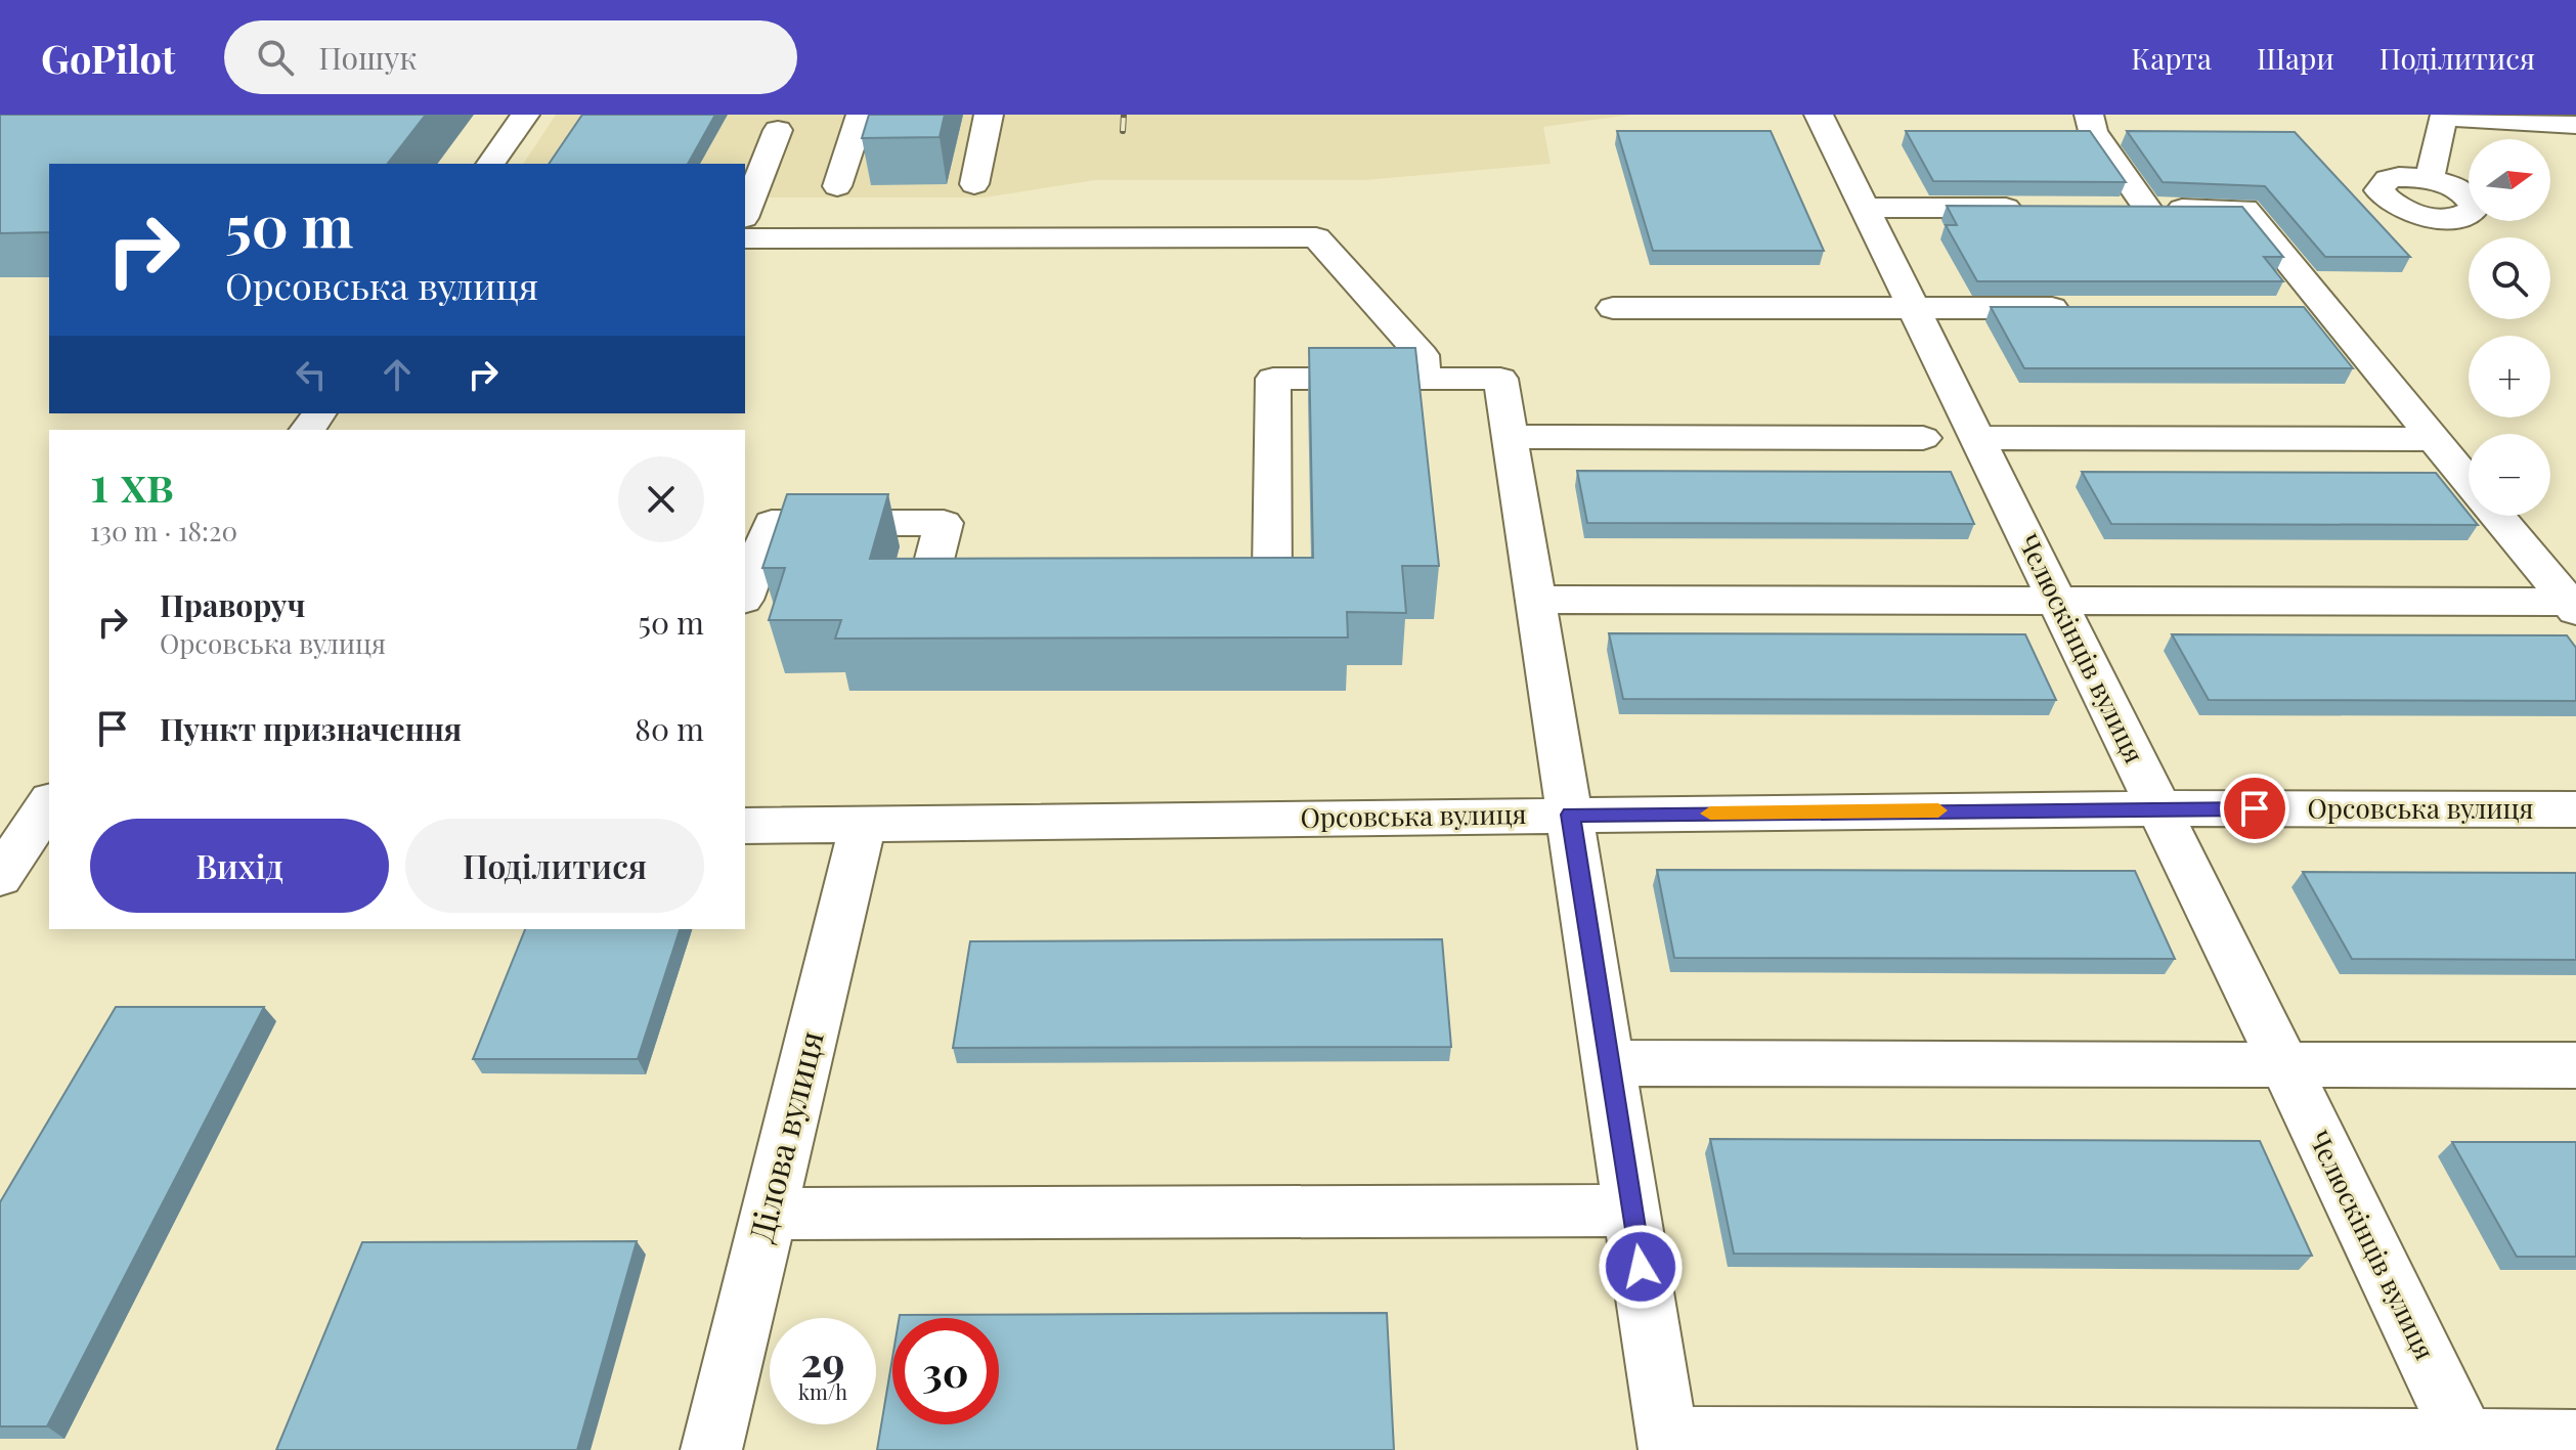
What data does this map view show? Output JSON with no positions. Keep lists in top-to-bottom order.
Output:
{
  "streets": {
    "street": ["Челюскінців вулиця", "Орсовська вулиця", "Ділова вулиця"]
  },
  "crossings": [
    ["Челюскінців вулиця", "Орсовська вулиця"],
    ["Орсовська вулиця", "Ділова вулиця"]
  ],
  "north": "right",
  "page": {
    "header": "GoPilot",
    "search": "Пошук",
    "nav": ["Карта", "Шари", "Поділитися"],
    "map_buttons": ["+", "−"],
    "turn": ["50 m", "Орсовська вулиця"],
    "heading": ["1 хв", "130 m · 18:20"],
    "list": [
      {
        "name": "Праворуч",
        "note": "Орсовська вулиця",
        "value": "50 m"
      },
      {
        "name": "Пункт призначення",
        "value": "80 m"
      }
    ],
    "buttons": ["Вихід", "Поділитися"],
    "speed": "29 km/h",
    "limit": "30"
  }
}
